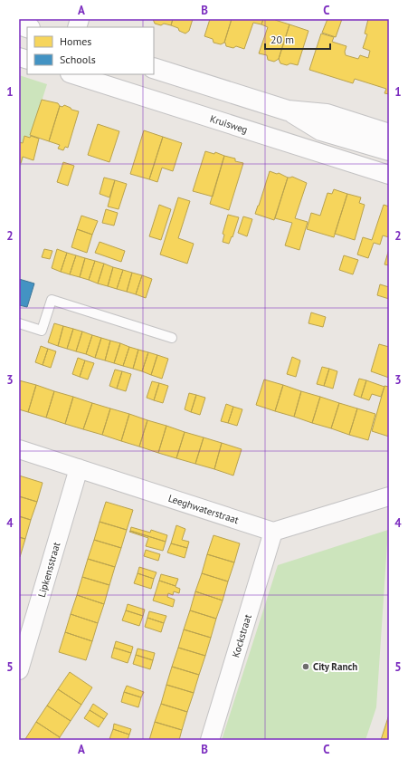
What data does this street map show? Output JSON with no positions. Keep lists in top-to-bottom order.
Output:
{
  "streets": {
    "street": [
      "Kruisweg",
      "Leeghwaterstraat",
      "Lipkensstraat",
      "Kockstraat"
    ]
  },
  "crossings": [
    ["Leeghwaterstraat", "Lipkensstraat"],
    ["Leeghwaterstraat", "Kockstraat"]
  ],
  "places": ["City Ranch"],
  "legend": ["Homes", "Schools"],
  "scale_bar": "20 m",
  "grid": {
    "columns": ["A", "B", "C"],
    "rows": [
      "1",
      "2",
      "3",
      "4",
      "5"
    ]
  }
}
